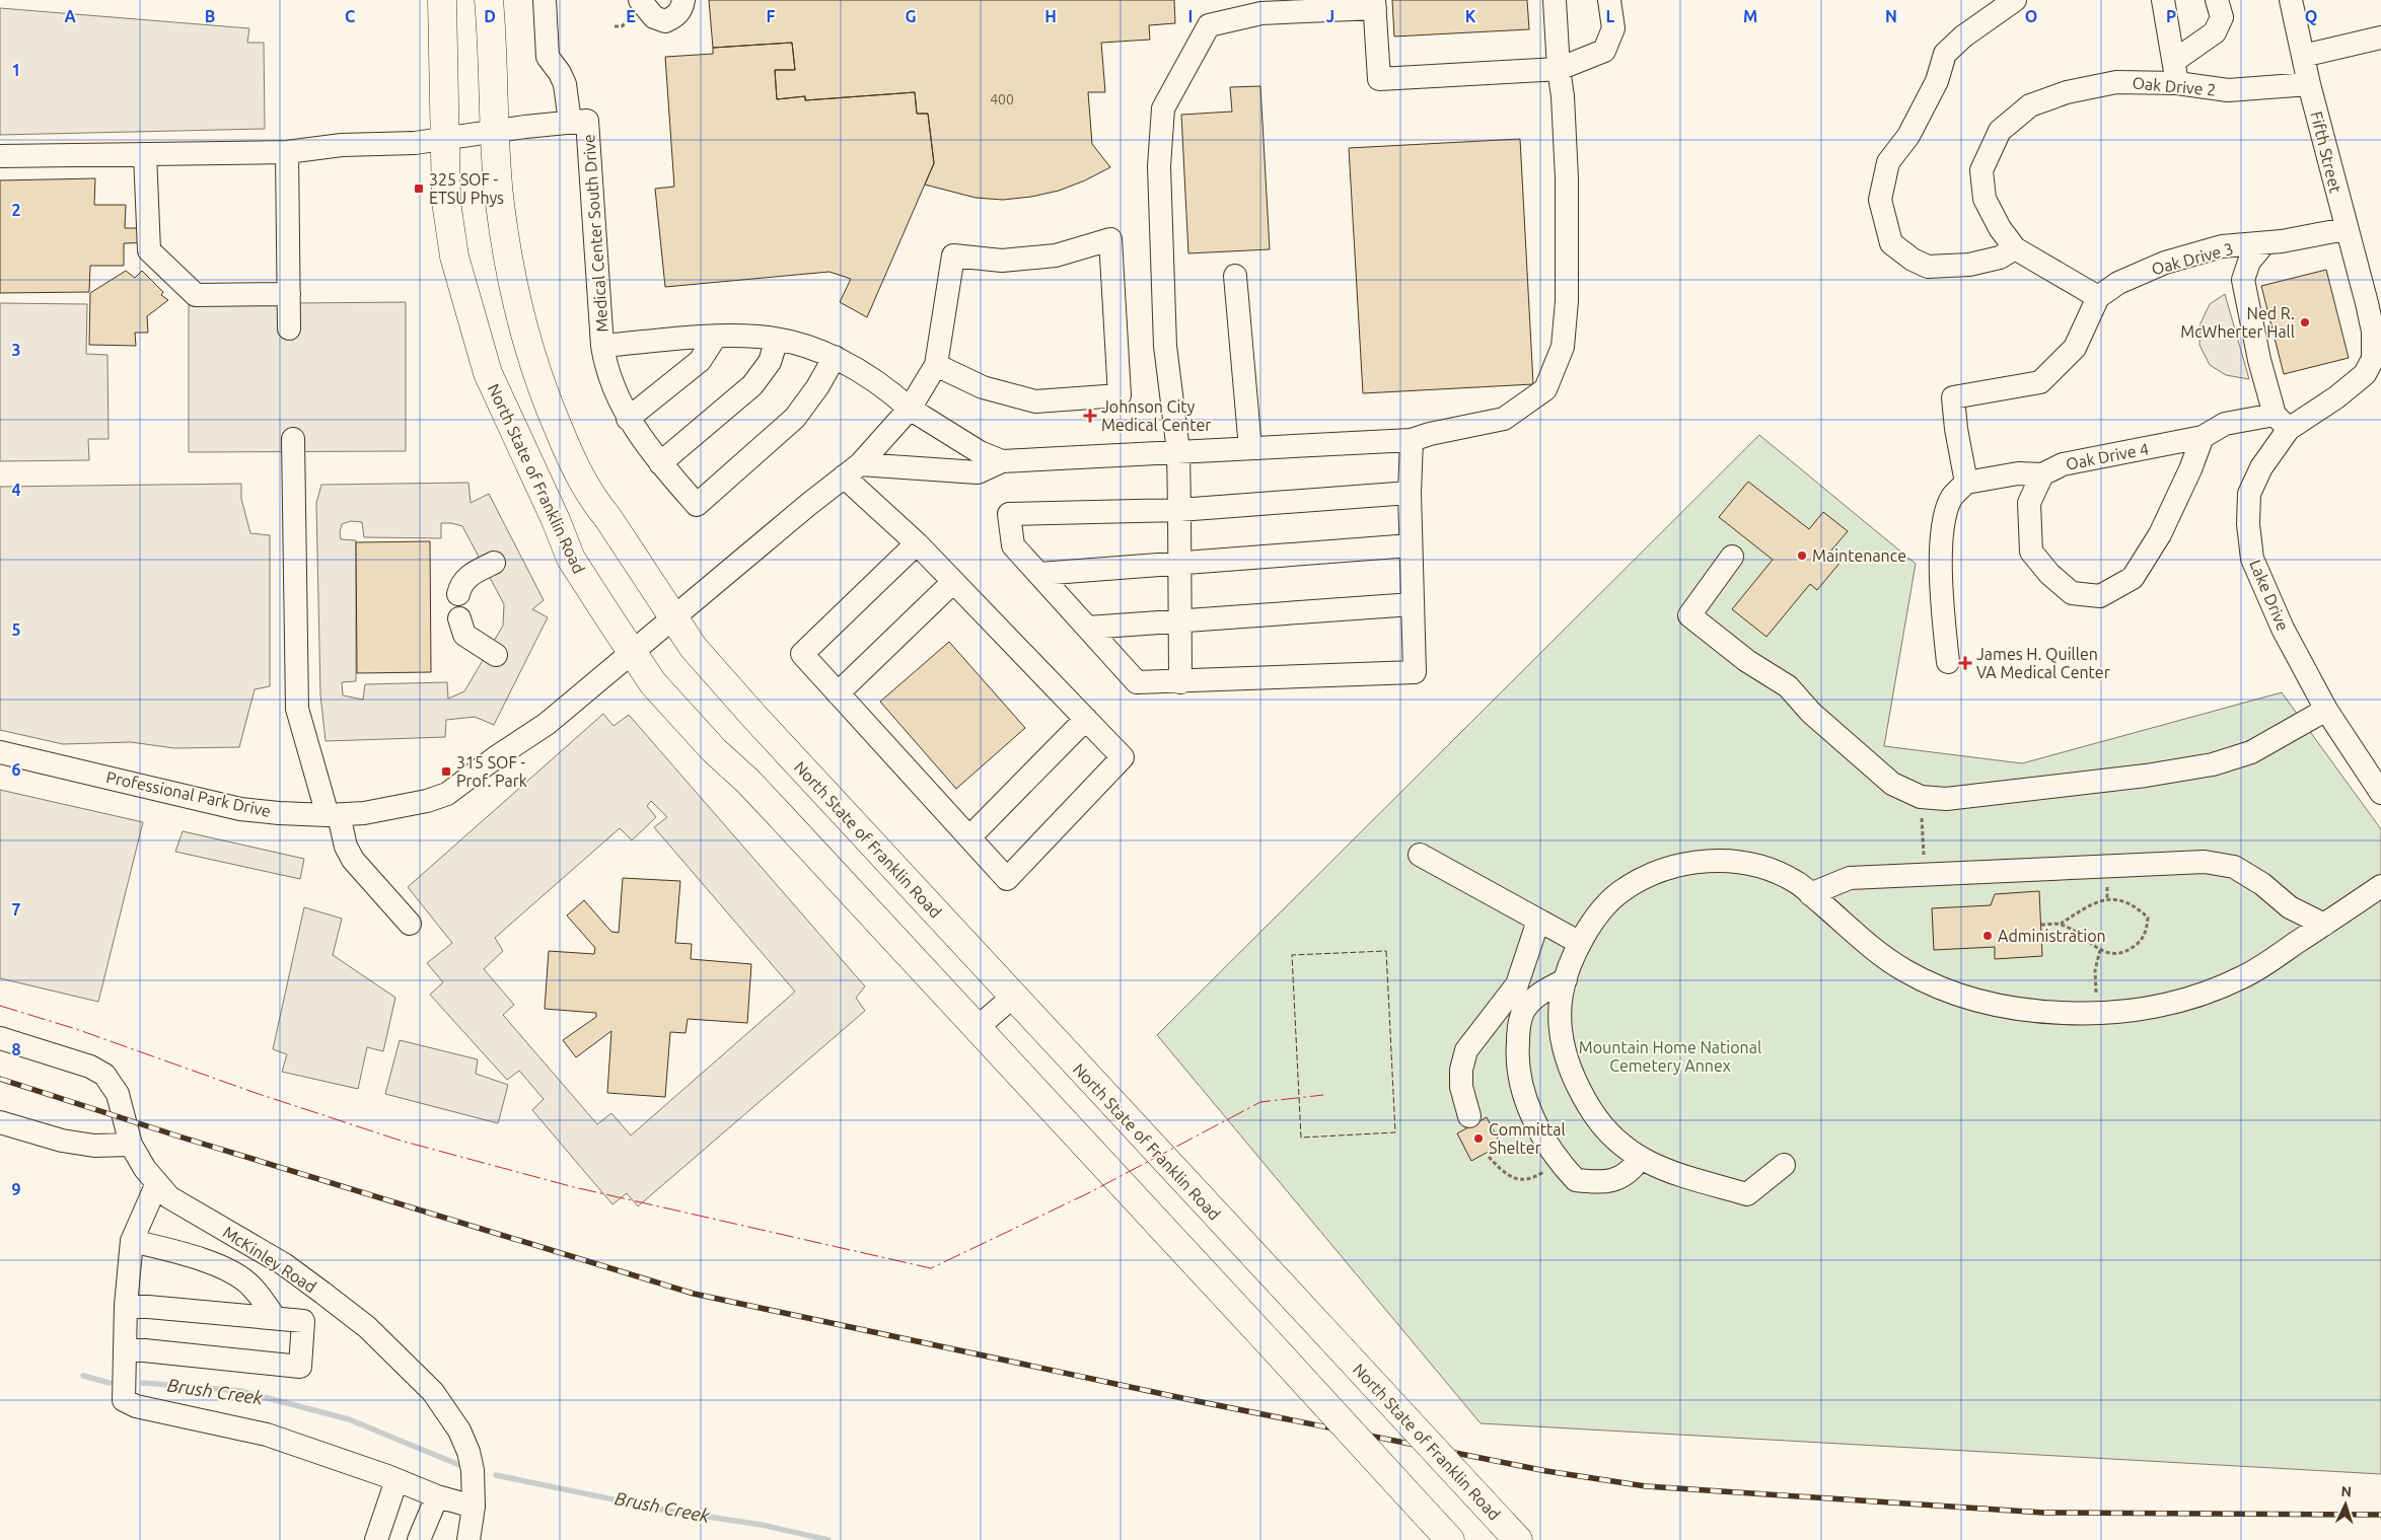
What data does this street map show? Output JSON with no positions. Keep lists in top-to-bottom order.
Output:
{
  "streets": {
    "highway": ["North State of Franklin Road"],
    "street": [
      "Oak Drive 2",
      "Fifth Street",
      "Medical Center South Drive",
      "Oak Drive 3",
      "Oak Drive 4",
      "Lake Drive",
      "Professional Park Drive",
      "McKinley Road"
    ]
  },
  "crossings": [
    ["Oak Drive 2", "Fifth Street"],
    ["Fifth Street", "Oak Drive 3"],
    ["Fifth Street", "Lake Drive"],
    ["Oak Drive 4", "Lake Drive"],
    ["North State of Franklin Road", "Professional Park Drive"]
  ],
  "water": ["Brush Creek"],
  "parks": ["Mountain Home National Cemetery Annex"],
  "places": {
    "transit": ["325 SOF - ETSU Phys", "315 SOF - Prof. Park"],
    "other": [
      "Ned R. McWherter Hall",
      "Maintenance",
      "Administration",
      "Committal Shelter"
    ],
    "health": ["Johnson City Medical Center", "James H. Quillen VA Medical Center"]
  },
  "house_numbers": ["400"],
  "north": "top",
  "grid": {
    "columns": [
      "A",
      "B",
      "C",
      "D",
      "E",
      "F",
      "G",
      "H",
      "I",
      "J",
      "K",
      "L",
      "M",
      "N",
      "O",
      "P",
      "Q"
    ],
    "rows": [
      "1",
      "2",
      "3",
      "4",
      "5",
      "6",
      "7",
      "8",
      "9"
    ]
  }
}
